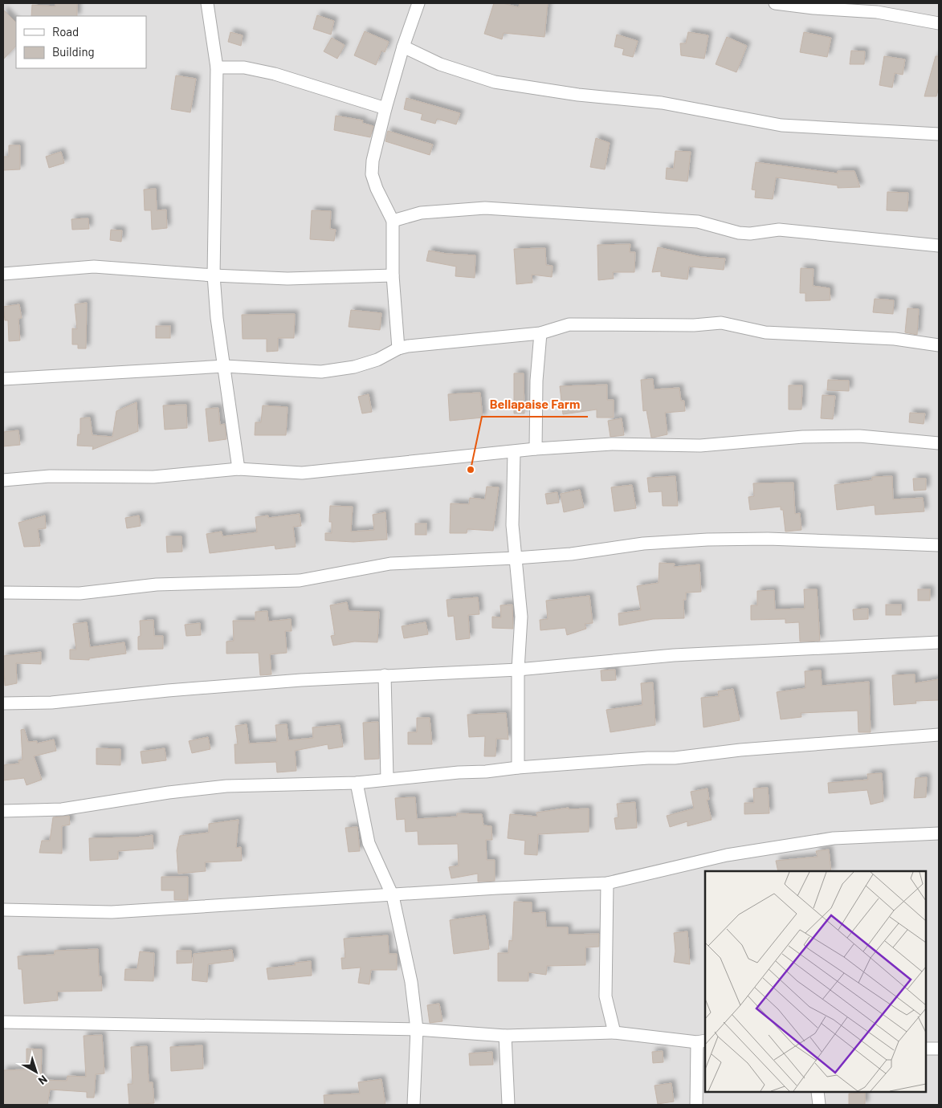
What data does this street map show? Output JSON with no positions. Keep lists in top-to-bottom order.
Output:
{
  "places": ["Bellapaise Farm"],
  "legend": ["Road", "Building"],
  "north": "bottom right"
}
